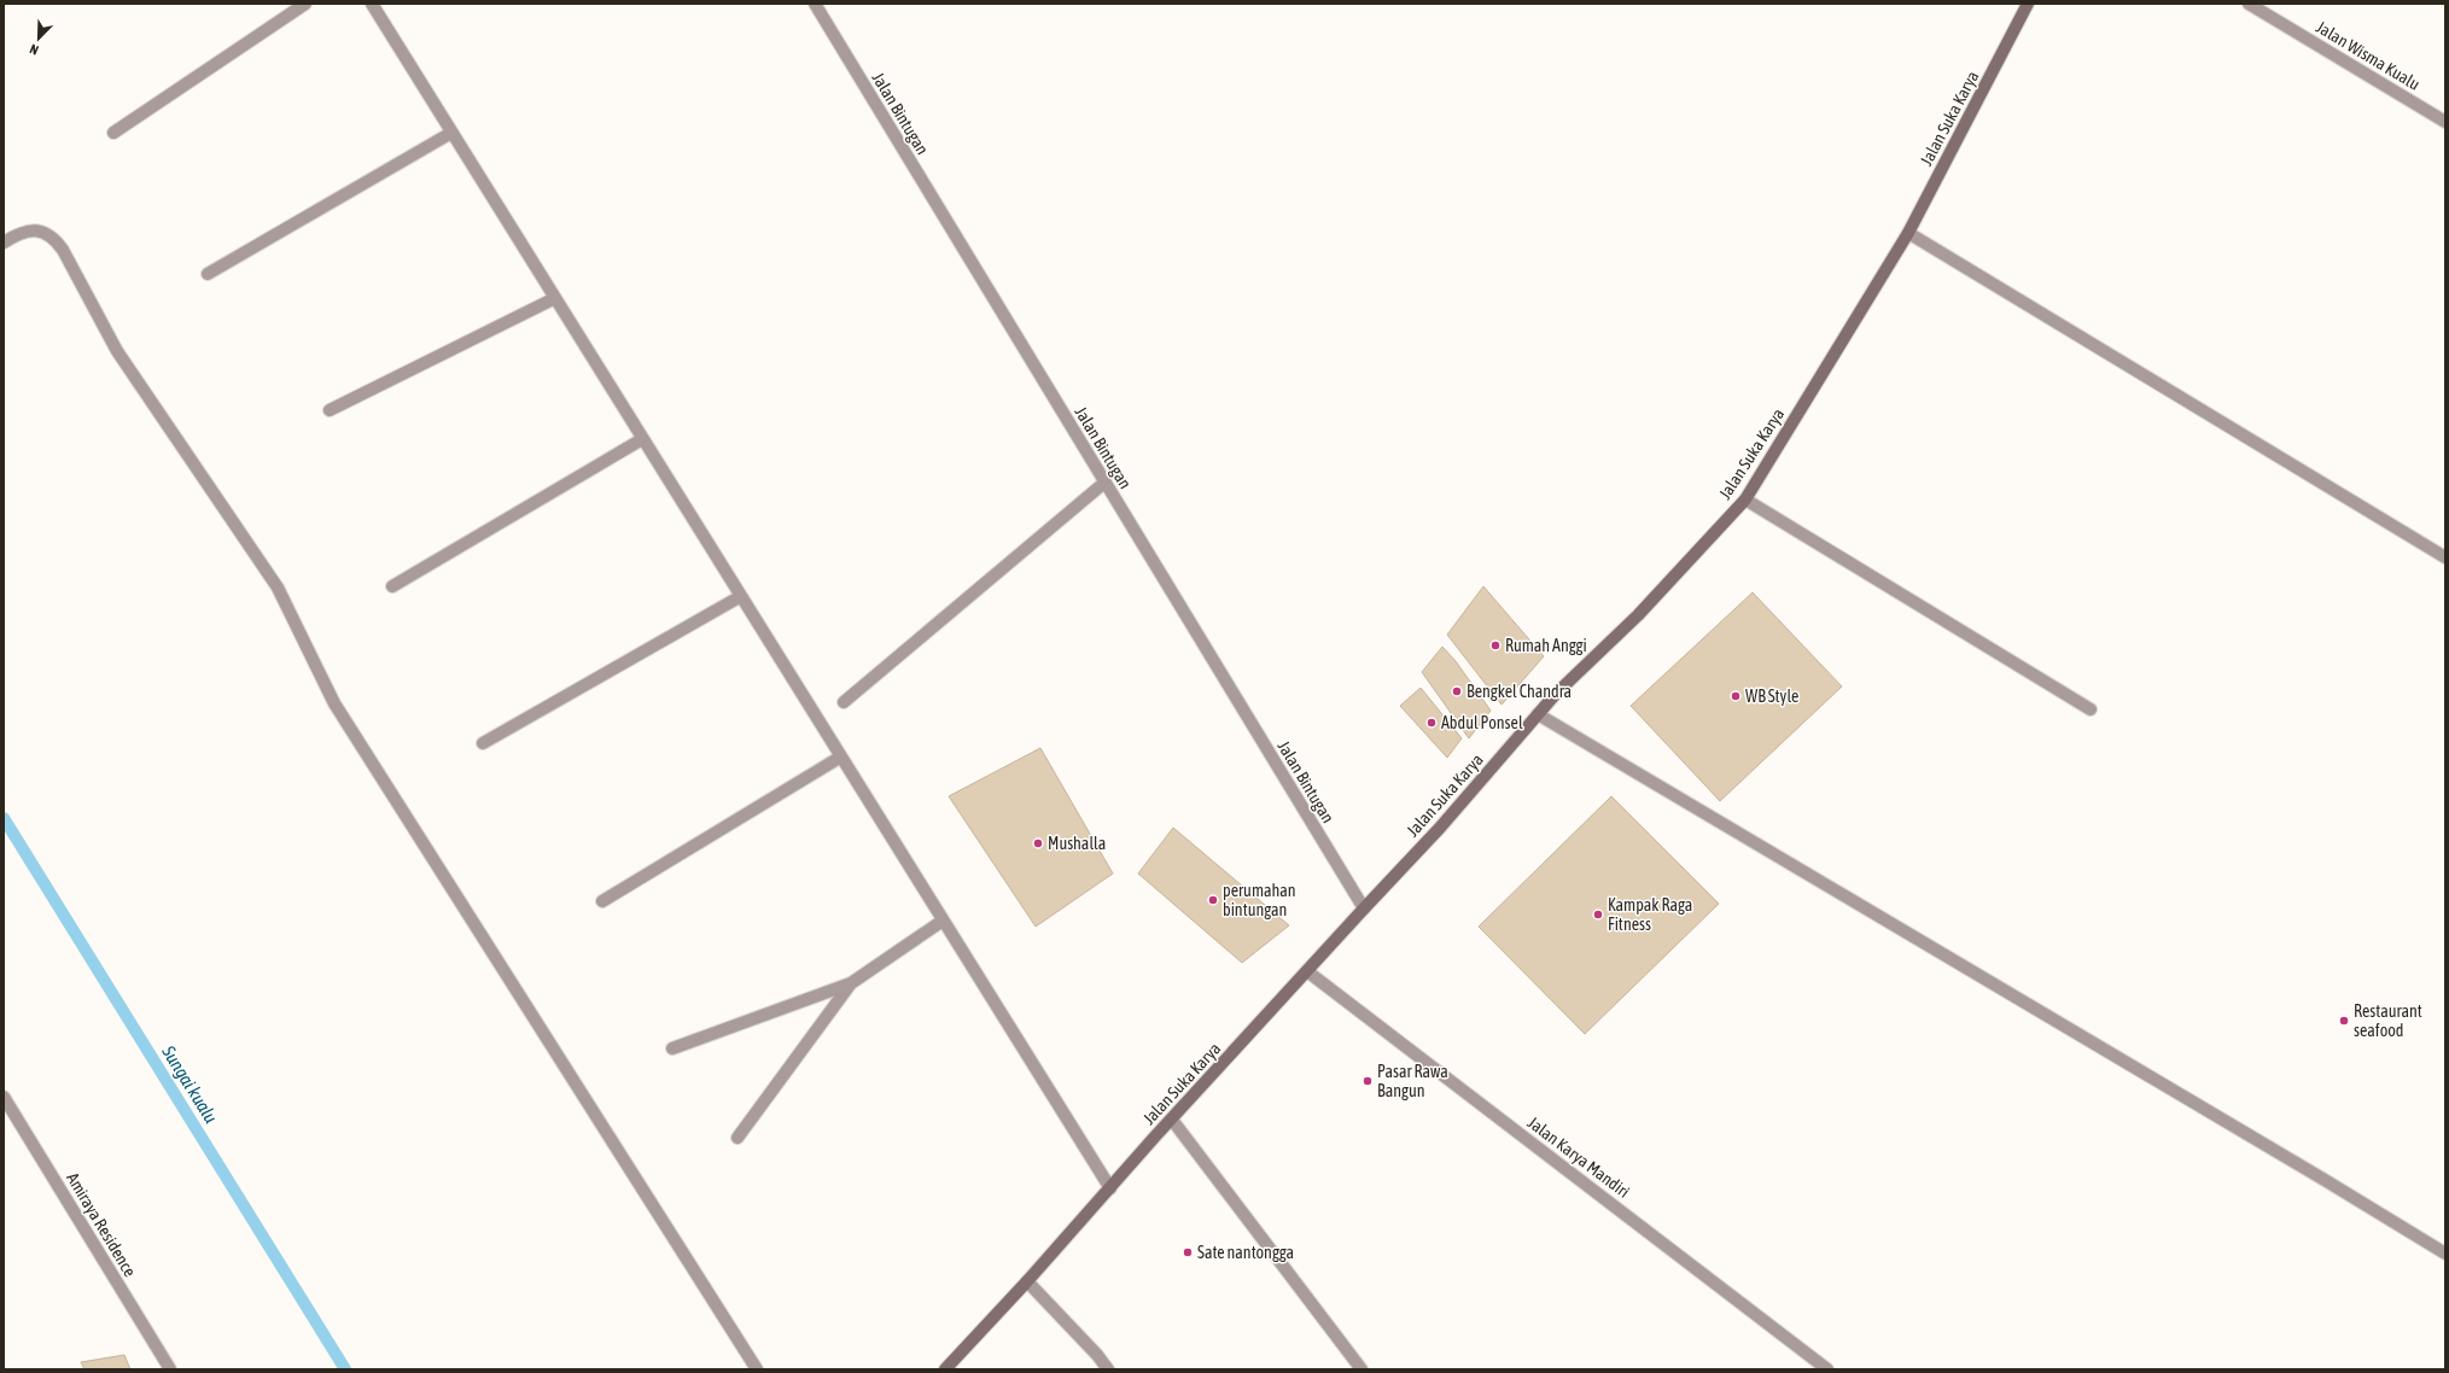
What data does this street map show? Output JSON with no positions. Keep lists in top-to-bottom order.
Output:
{
  "streets": {
    "main road": ["Jalan Suka Karya"],
    "street": [
      "Jalan Wisma Kualu",
      "Jalan Bintugan",
      "Jalan Karya Mandiri",
      "Amiraya Residence"
    ]
  },
  "crossings": [
    ["Jalan Bintugan", "Jalan Suka Karya"],
    ["Jalan Suka Karya", "Jalan Karya Mandiri"]
  ],
  "water": ["Sungai kualu"],
  "places": [
    "Rumah Anggi",
    "Bengkel Chandra",
    "WB Style",
    "Abdul Ponsel",
    "Mushalla",
    "perumahan bintungan",
    "Kampak Raga Fitness",
    "Restaurant seafood",
    "Pasar Rawa Bangun",
    "Sate nantongga"
  ],
  "north": "bottom left"
}
